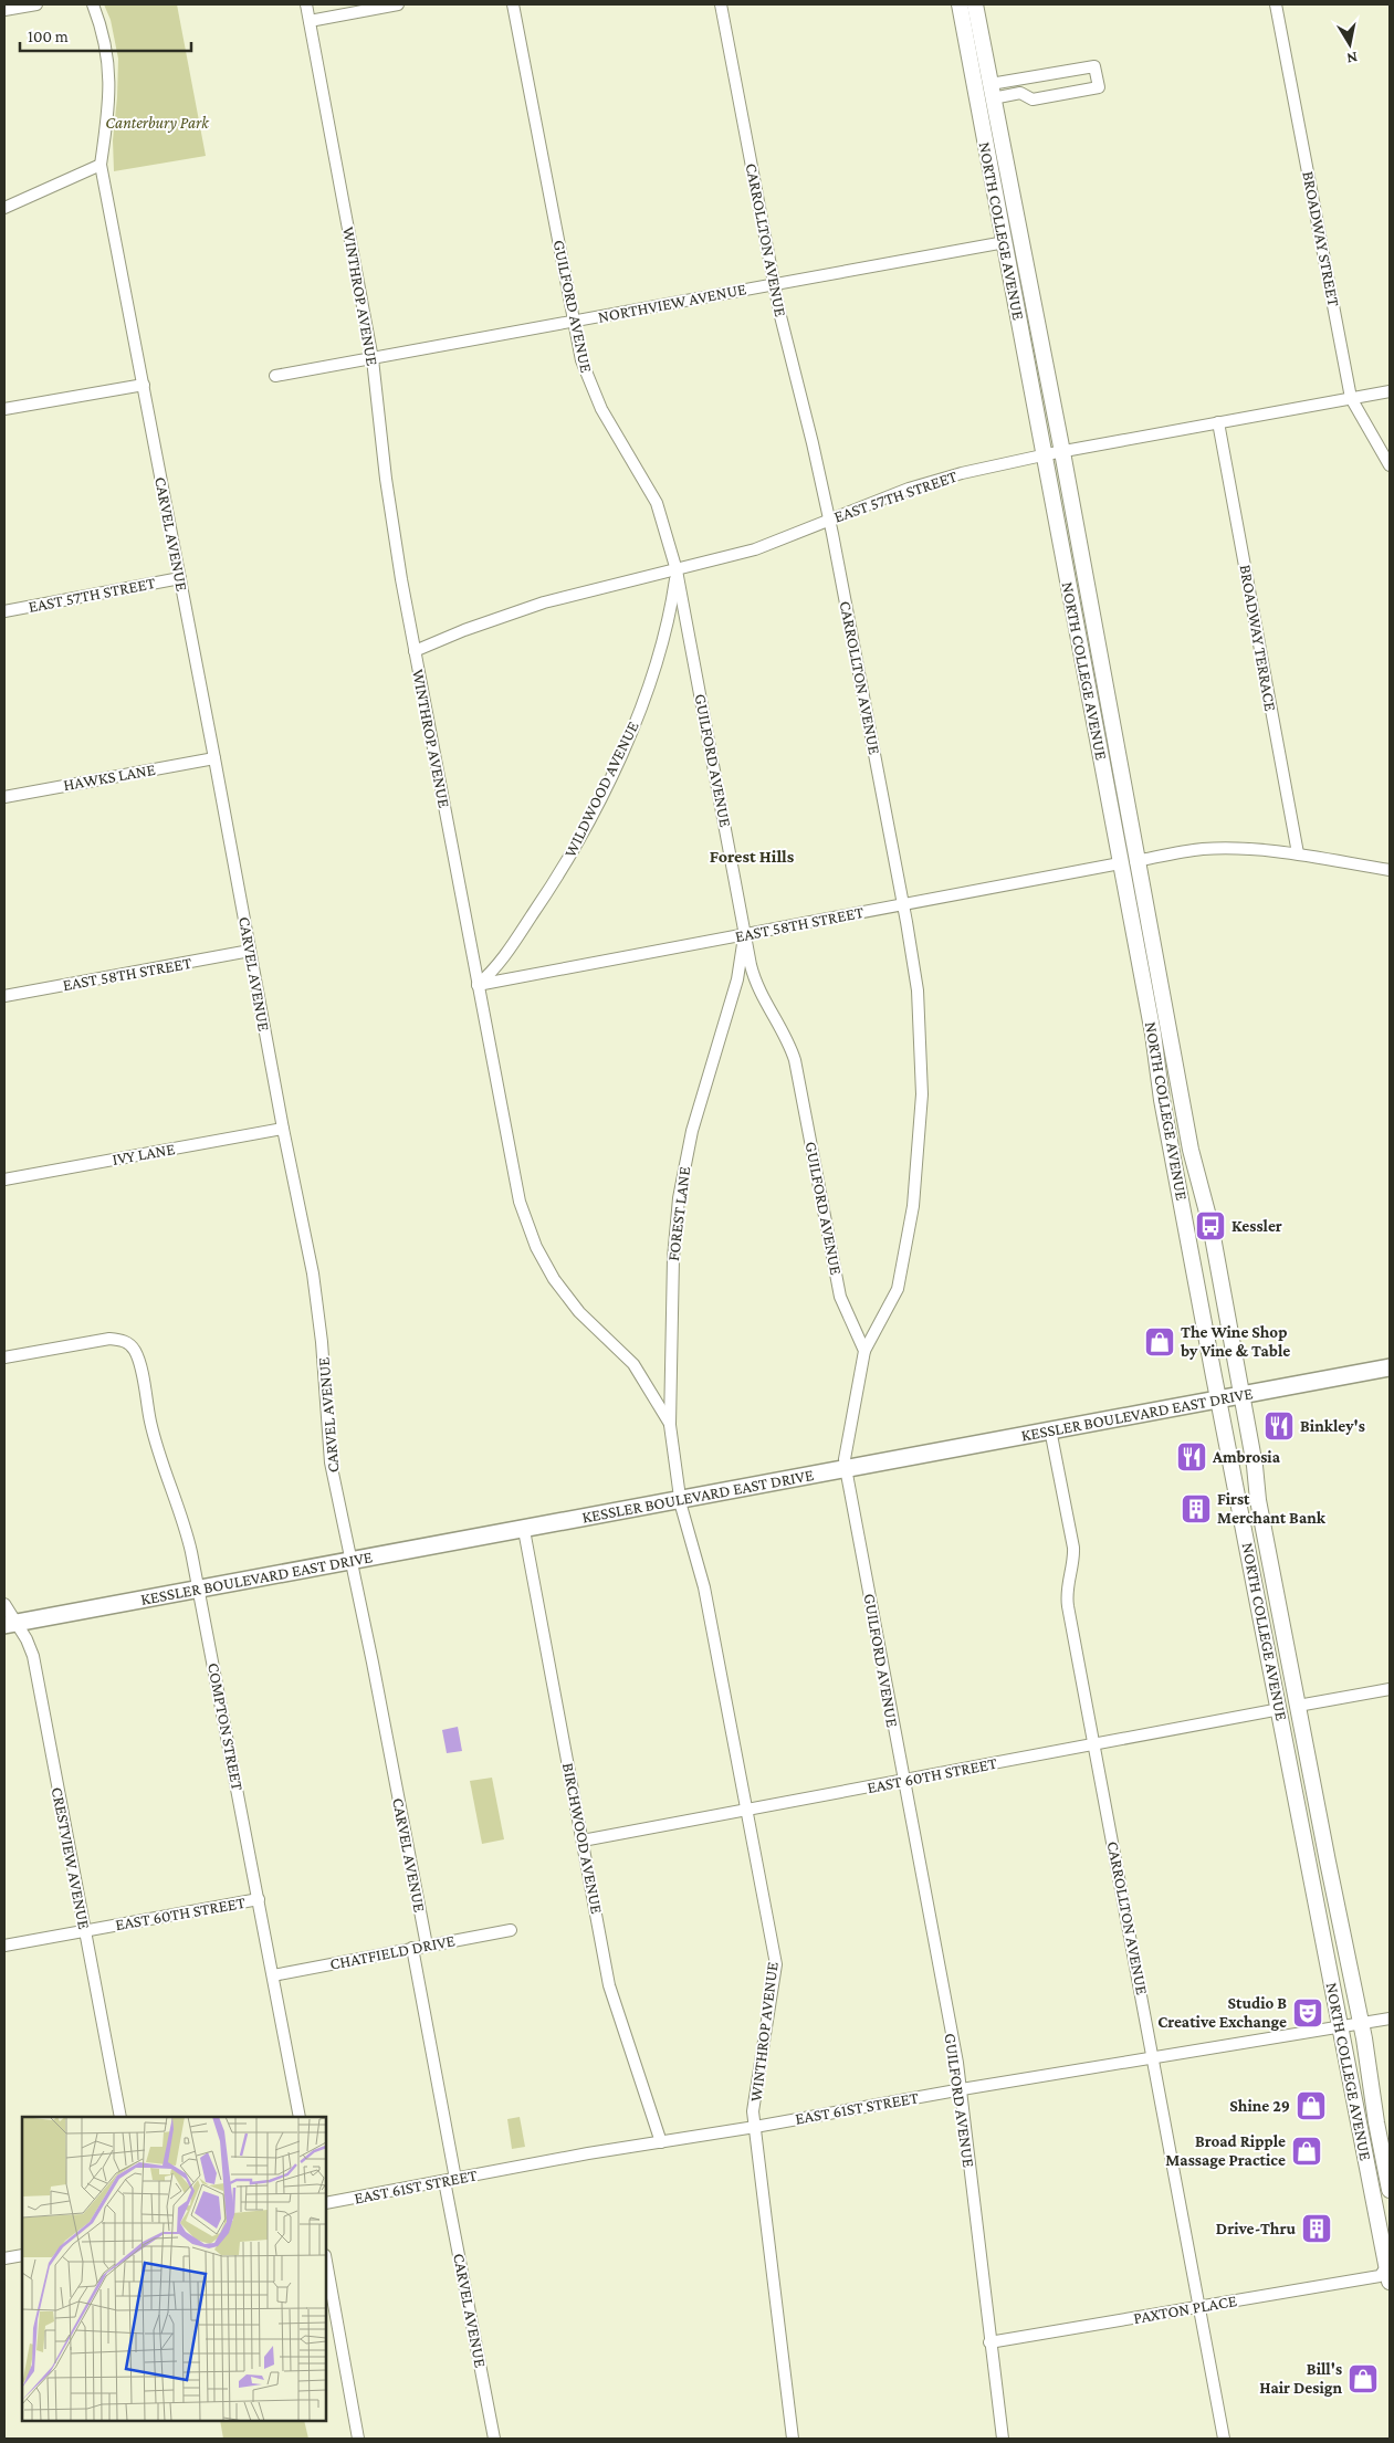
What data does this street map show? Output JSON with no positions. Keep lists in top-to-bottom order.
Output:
{
  "streets": {
    "main road": ["NORTH COLLEGE AVENUE", "KESSLER BOULEVARD EAST DRIVE"],
    "street": [
      "BROADWAY STREET",
      "CARROLLTON AVENUE",
      "WINTHROP AVENUE",
      "NORTHVIEW AVENUE",
      "GUILFORD AVENUE",
      "EAST 57TH STREET",
      "CARVEL AVENUE",
      "BROADWAY TERRACE",
      "HAWKS LANE",
      "WILDWOOD AVENUE",
      "EAST 58TH STREET",
      "IVY LANE",
      "FOREST LANE",
      "COMPTON STREET",
      "EAST 60TH STREET",
      "BIRCHWOOD AVENUE",
      "CRESTVIEW AVENUE",
      "CHATFIELD DRIVE",
      "EAST 61ST STREET",
      "PAXTON PLACE"
    ]
  },
  "crossings": [
    ["NORTH COLLEGE AVENUE", "NORTHVIEW AVENUE"],
    ["NORTH COLLEGE AVENUE", "EAST 57TH STREET"],
    ["NORTH COLLEGE AVENUE", "EAST 58TH STREET"],
    ["NORTH COLLEGE AVENUE", "KESSLER BOULEVARD EAST DRIVE"],
    ["NORTH COLLEGE AVENUE", "EAST 60TH STREET"],
    ["NORTH COLLEGE AVENUE", "EAST 61ST STREET"],
    ["NORTH COLLEGE AVENUE", "PAXTON PLACE"],
    ["BROADWAY STREET", "EAST 57TH STREET"],
    ["CARROLLTON AVENUE", "NORTHVIEW AVENUE"],
    ["CARROLLTON AVENUE", "GUILFORD AVENUE"],
    ["CARROLLTON AVENUE", "EAST 57TH STREET"],
    ["CARROLLTON AVENUE", "EAST 58TH STREET"],
    ["CARROLLTON AVENUE", "KESSLER BOULEVARD EAST DRIVE"],
    ["CARROLLTON AVENUE", "EAST 60TH STREET"],
    ["CARROLLTON AVENUE", "EAST 61ST STREET"],
    ["CARROLLTON AVENUE", "PAXTON PLACE"],
    ["WINTHROP AVENUE", "NORTHVIEW AVENUE"],
    ["WINTHROP AVENUE", "EAST 57TH STREET"],
    ["WINTHROP AVENUE", "WILDWOOD AVENUE"],
    ["WINTHROP AVENUE", "EAST 58TH STREET"],
    ["WINTHROP AVENUE", "FOREST LANE"],
    ["WINTHROP AVENUE", "KESSLER BOULEVARD EAST DRIVE"],
    ["WINTHROP AVENUE", "EAST 60TH STREET"],
    ["WINTHROP AVENUE", "EAST 61ST STREET"],
    ["NORTHVIEW AVENUE", "GUILFORD AVENUE"],
    ["GUILFORD AVENUE", "EAST 57TH STREET"],
    ["GUILFORD AVENUE", "WILDWOOD AVENUE"],
    ["GUILFORD AVENUE", "EAST 58TH STREET"],
    ["GUILFORD AVENUE", "FOREST LANE"],
    ["GUILFORD AVENUE", "KESSLER BOULEVARD EAST DRIVE"],
    ["GUILFORD AVENUE", "EAST 60TH STREET"],
    ["GUILFORD AVENUE", "EAST 61ST STREET"],
    ["GUILFORD AVENUE", "PAXTON PLACE"],
    ["EAST 57TH STREET", "CARVEL AVENUE"],
    ["EAST 57TH STREET", "BROADWAY TERRACE"],
    ["EAST 57TH STREET", "WILDWOOD AVENUE"],
    ["CARVEL AVENUE", "HAWKS LANE"],
    ["CARVEL AVENUE", "EAST 58TH STREET"],
    ["CARVEL AVENUE", "IVY LANE"],
    ["CARVEL AVENUE", "KESSLER BOULEVARD EAST DRIVE"],
    ["CARVEL AVENUE", "CHATFIELD DRIVE"],
    ["CARVEL AVENUE", "EAST 61ST STREET"],
    ["WILDWOOD AVENUE", "EAST 58TH STREET"],
    ["EAST 58TH STREET", "FOREST LANE"],
    ["FOREST LANE", "KESSLER BOULEVARD EAST DRIVE"],
    ["KESSLER BOULEVARD EAST DRIVE", "COMPTON STREET"],
    ["KESSLER BOULEVARD EAST DRIVE", "BIRCHWOOD AVENUE"],
    ["KESSLER BOULEVARD EAST DRIVE", "CRESTVIEW AVENUE"],
    ["COMPTON STREET", "EAST 60TH STREET"],
    ["COMPTON STREET", "CHATFIELD DRIVE"],
    ["EAST 60TH STREET", "BIRCHWOOD AVENUE"],
    ["EAST 60TH STREET", "CRESTVIEW AVENUE"],
    ["BIRCHWOOD AVENUE", "EAST 61ST STREET"]
  ],
  "districts": ["Forest Hills"],
  "parks": ["Canterbury Park"],
  "places": {
    "bus stop": ["Kessler"],
    "shop": [
      "The Wine Shop by Vine & Table",
      "Shine 29",
      "Broad Ripple Massage Practice",
      "Bill's Hair Design"
    ],
    "restaurant": ["Binkley's", "Ambrosia"],
    "building": ["First Merchant Bank", "Drive-Thru"],
    "theatre": ["Studio B Creative Exchange"]
  },
  "scale_bar": "100 m",
  "north": "bottom"
}
